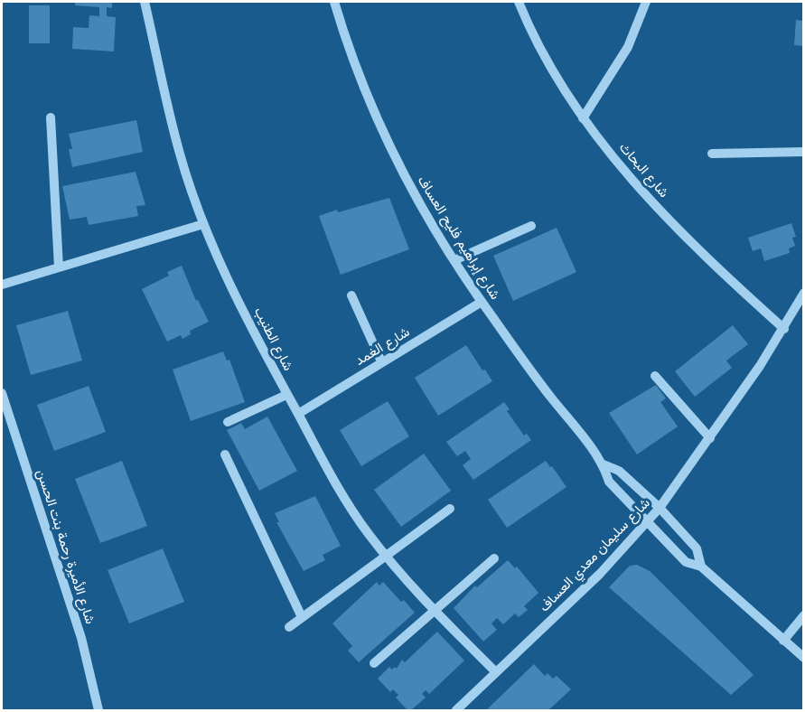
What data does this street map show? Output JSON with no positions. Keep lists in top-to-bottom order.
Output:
{
  "streets": {
    "street": [
      "شارع البحاث",
      "شارع إبراهيم فليح العساف",
      "شارع الطنيب",
      "شارع الغمد",
      "شارع الأميرة رحمة بنت الحسن",
      "شارع سليمان معدي العساف"
    ]
  },
  "crossings": [
    ["شارع البحاث", "شارع سليمان معدي العساف"],
    ["شارع إبراهيم فليح العساف", "شارع الغمد"],
    ["شارع إبراهيم فليح العساف", "شارع سليمان معدي العساف"],
    ["شارع الطنيب", "شارع الغمد"],
    ["شارع الطنيب", "شارع سليمان معدي العساف"]
  ]
}
